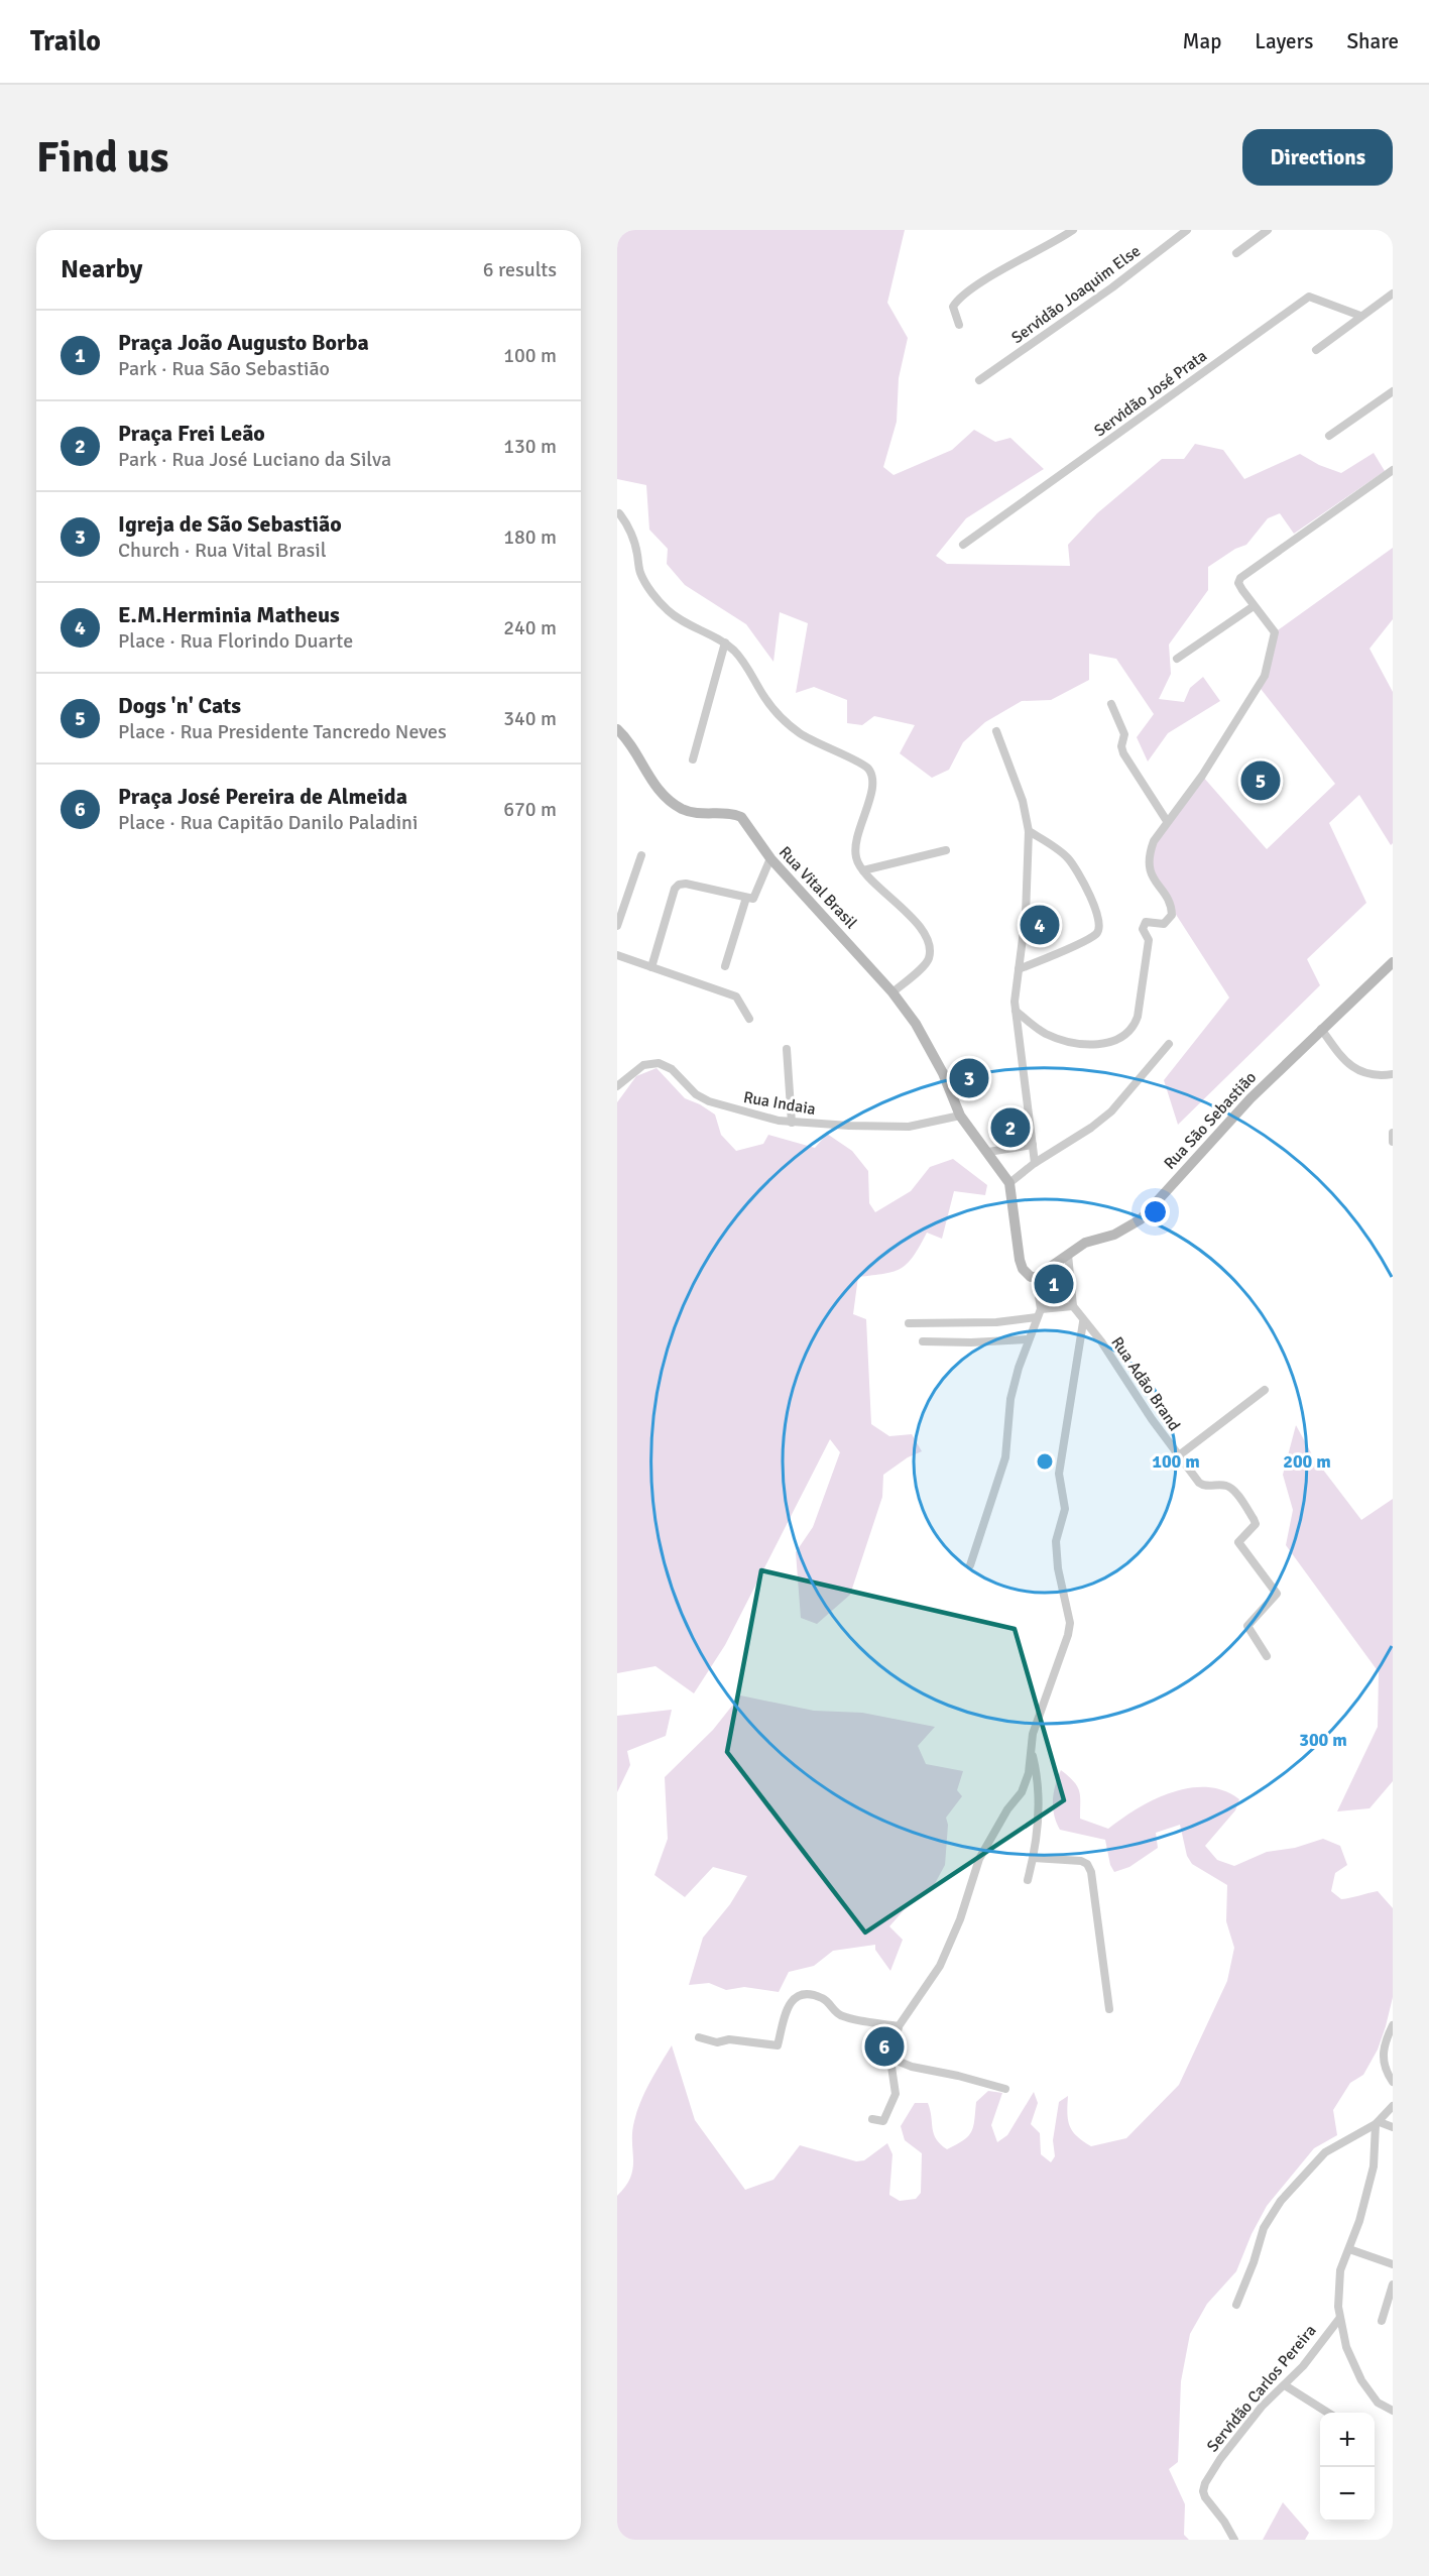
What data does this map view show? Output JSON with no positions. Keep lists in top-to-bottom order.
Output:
{
  "streets": {
    "street": [
      "Servidão Joaquim Else",
      "Servidão José Prata",
      "Rua Vital Brasil",
      "Rua Indaia",
      "Rua São Sebastião",
      "Rua Adão Brand",
      "Servidão Carlos Pereira"
    ]
  },
  "crossings": [
    ["Rua Vital Brasil", "Rua Indaia"]
  ],
  "page": {
    "header": "Trailo",
    "nav": ["Map", "Layers", "Share"],
    "buttons": "Directions",
    "title": "Find us",
    "heading": ["Nearby", "6 results"],
    "list": [
      {
        "mark": "1",
        "name": "Praça João Augusto Borba",
        "note": "Park · Rua São Sebastião",
        "value": "100 m"
      },
      {
        "mark": "2",
        "name": "Praça Frei Leão",
        "note": "Park · Rua José Luciano da Silva",
        "value": "130 m"
      },
      {
        "mark": "3",
        "name": "Igreja de São Sebastião",
        "note": "Church · Rua Vital Brasil",
        "value": "180 m"
      },
      {
        "mark": "4",
        "name": "E.M.Herminia Matheus",
        "note": "Place · Rua Florindo Duarte",
        "value": "240 m"
      },
      {
        "mark": "5",
        "name": "Dogs 'n' Cats",
        "note": "Place · Rua Presidente Tancredo Neves",
        "value": "340 m"
      },
      {
        "mark": "6",
        "name": "Praça José Pereira de Almeida",
        "note": "Place · Rua Capitão Danilo Paladini",
        "value": "670 m"
      }
    ],
    "pins": [
      "5",
      "4",
      "3",
      "2",
      "1",
      "6"
    ],
    "map_buttons": ["+", "−"]
  },
  "rings": ["100 m", "200 m", "300 m"]
}
